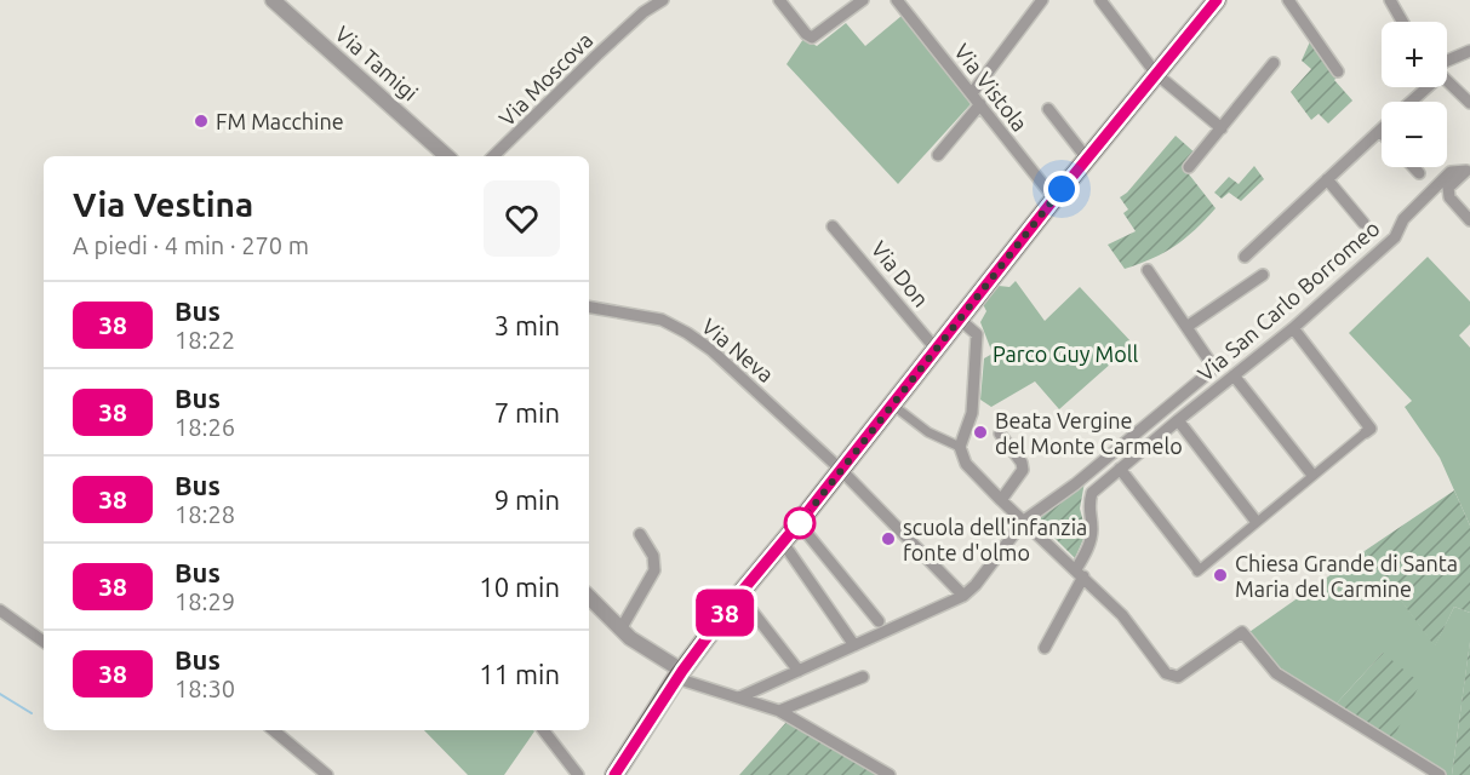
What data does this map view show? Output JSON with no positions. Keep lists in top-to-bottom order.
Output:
{
  "streets": {
    "street": [
      "Via Tamigi",
      "Via Moscova",
      "Via Vistola",
      "Via Don",
      "Via San Carlo Borromeo",
      "Via Neva"
    ]
  },
  "parks": ["Parco Guy Moll"],
  "places": [
    "FM Macchine",
    "Beata Vergine del Monte Carmelo",
    "scuola dell'infanzia fonte d'olmo",
    "Chiesa Grande di Santa Maria del Carmine"
  ],
  "lines": ["bus line 38"],
  "page": {
    "on_map": "38",
    "map_buttons": ["+", "−"],
    "heading": ["Via Vestina", "A piedi · 4 min · 270 m"],
    "list": [
      {
        "mark": "38",
        "name": "Bus",
        "note": "18:22",
        "value": "3 min"
      },
      {
        "mark": "38",
        "name": "Bus",
        "note": "18:26",
        "value": "7 min"
      },
      {
        "mark": "38",
        "name": "Bus",
        "note": "18:28",
        "value": "9 min"
      },
      {
        "mark": "38",
        "name": "Bus",
        "note": "18:29",
        "value": "10 min"
      },
      {
        "mark": "38",
        "name": "Bus",
        "note": "18:30",
        "value": "11 min"
      }
    ]
  }
}
